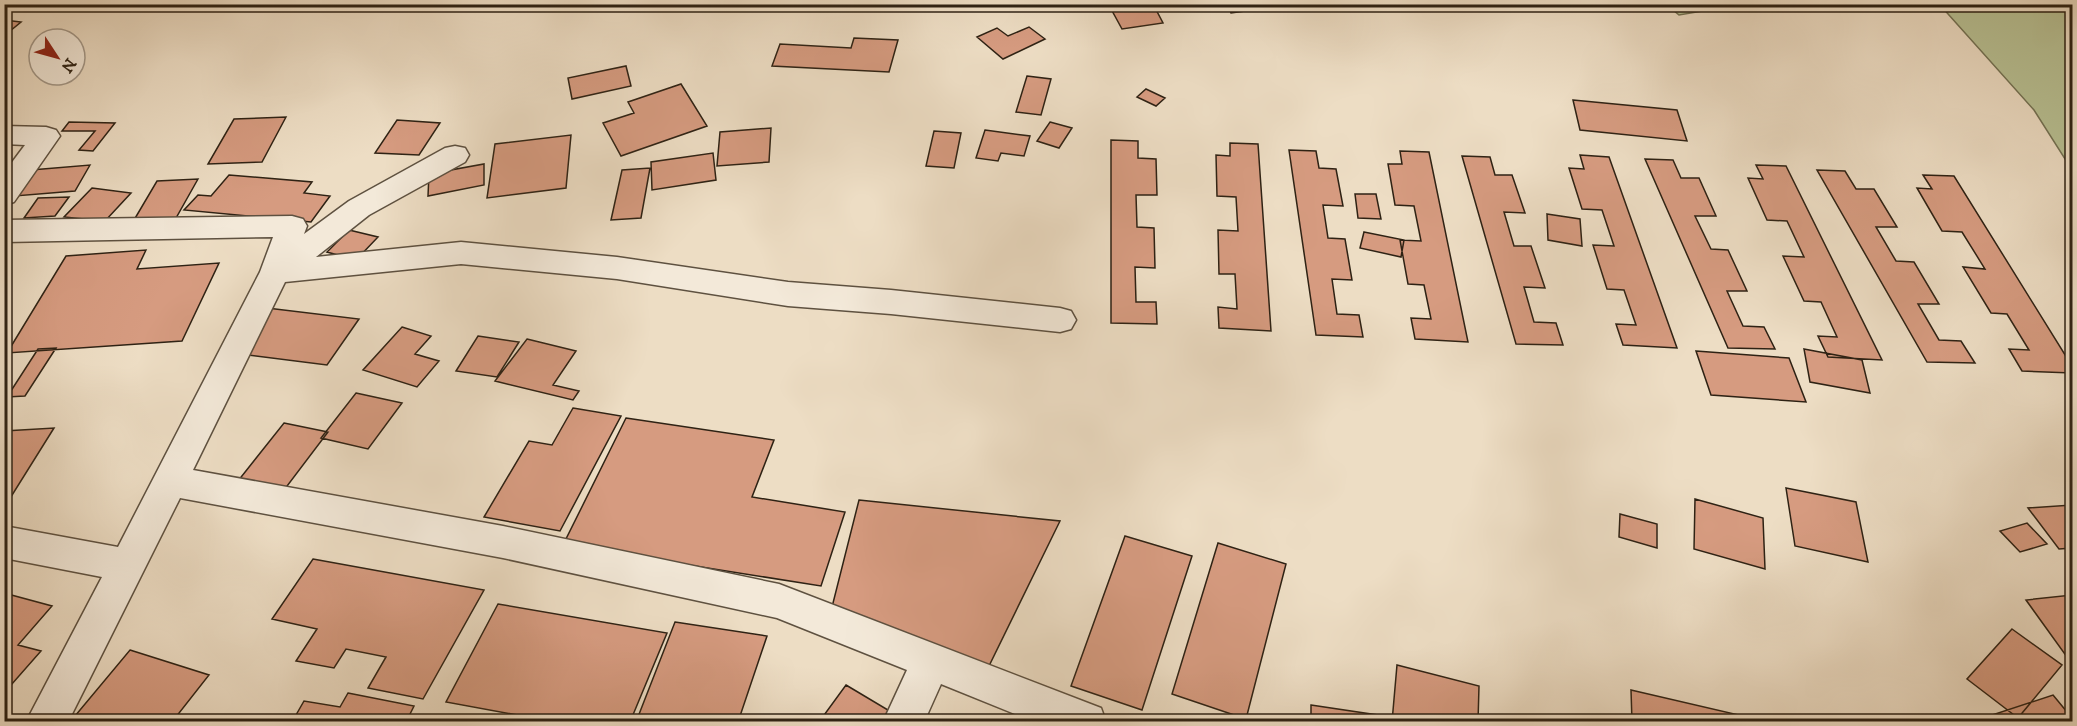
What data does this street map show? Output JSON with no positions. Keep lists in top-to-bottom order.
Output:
{
  "north": "bottom right"
}
